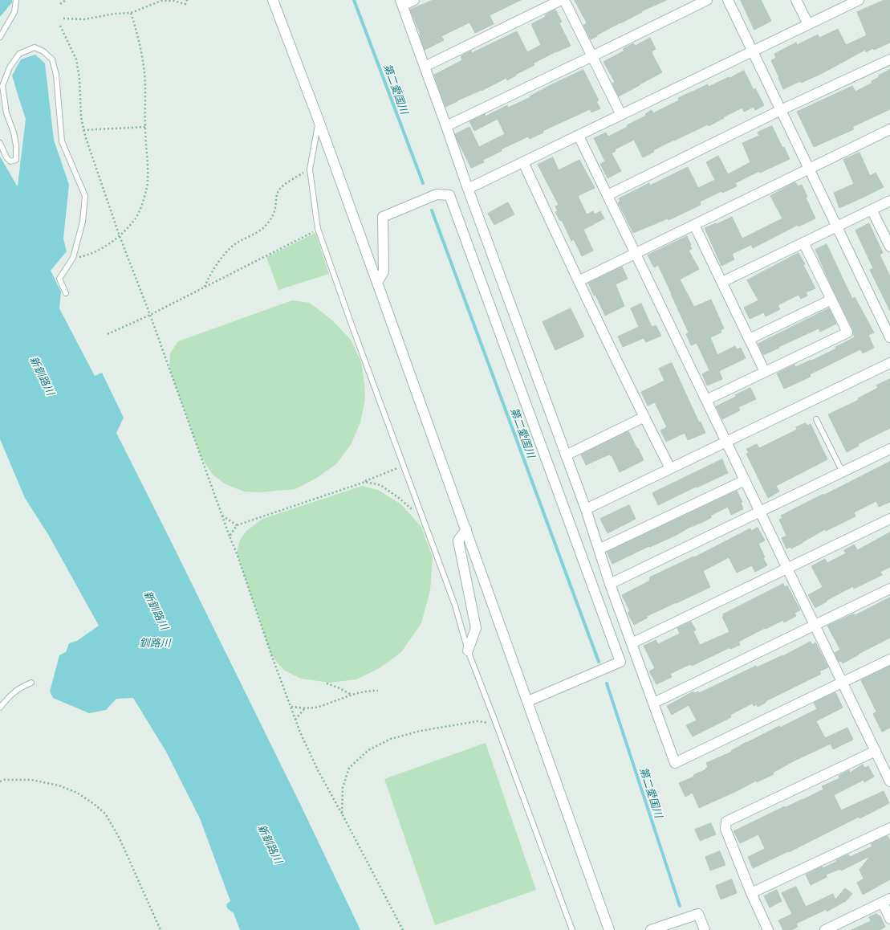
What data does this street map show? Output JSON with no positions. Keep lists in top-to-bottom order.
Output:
{
  "water": ["第二愛国川", "新釧路川", "釧路川"]
}
